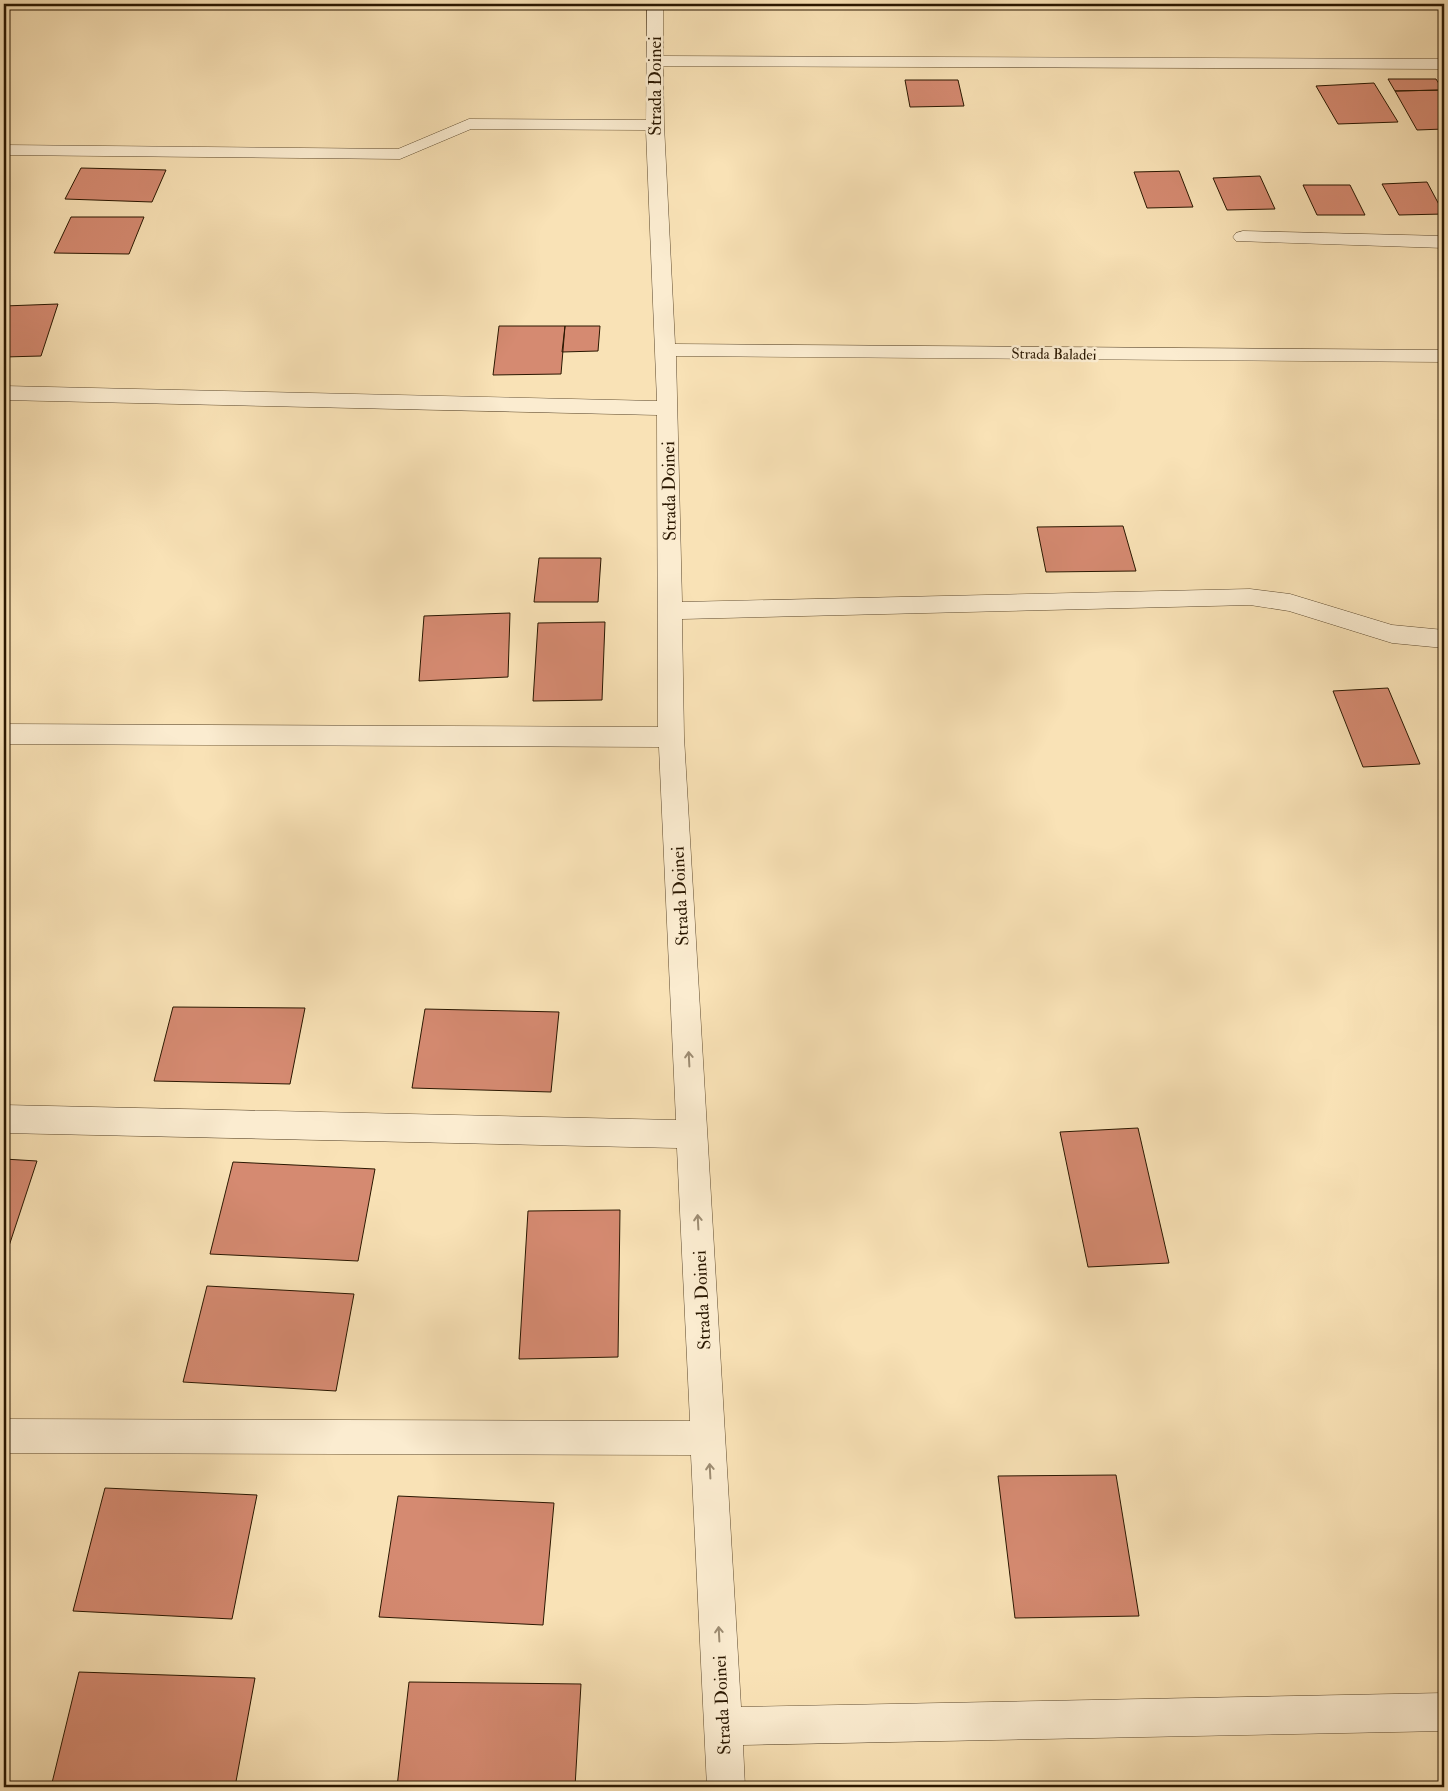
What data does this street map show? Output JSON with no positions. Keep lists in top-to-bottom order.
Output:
{
  "streets": {
    "street": ["Strada Doinei", "Strada Baladei"]
  },
  "crossings": [
    ["Strada Doinei", "Strada Baladei"]
  ],
  "one_way": ["Strada Doinei"]
}
